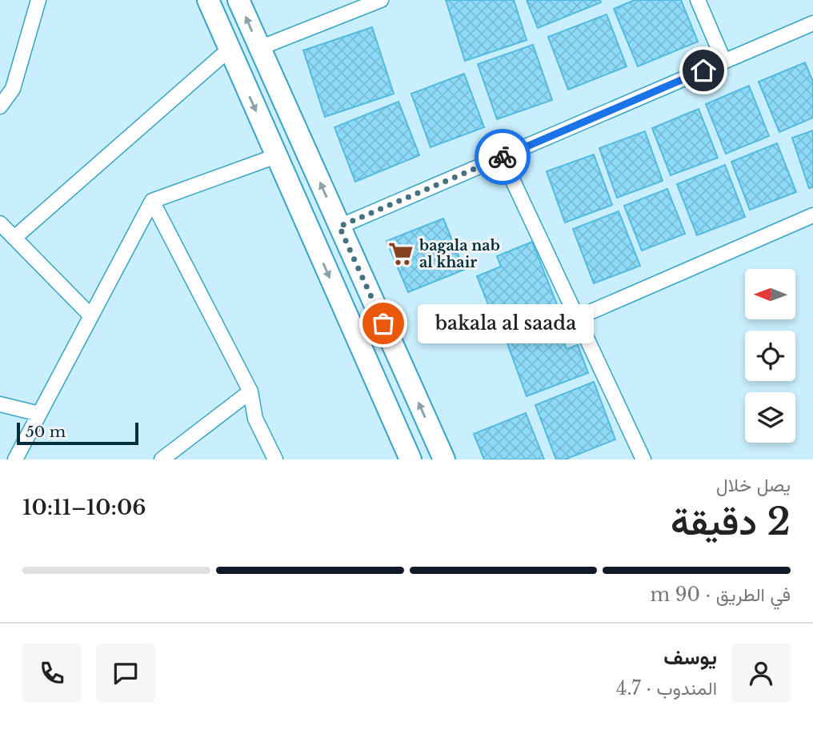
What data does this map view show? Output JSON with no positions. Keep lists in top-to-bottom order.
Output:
{
  "places": {
    "supermarket": ["bagala nab al khair"],
    "other": ["bakala al saada"]
  },
  "scale_bar": "50 m",
  "north": "left",
  "page": {
    "bubble": "bakala al saada",
    "scale": "50 m",
    "heading": ["2 دقيقة", "يصل خلال", "10:06–10:11"],
    "panel": ["يوسف", "المندوب · 4.7"],
    "bar": "في الطريق · 90 m"
  }
}
